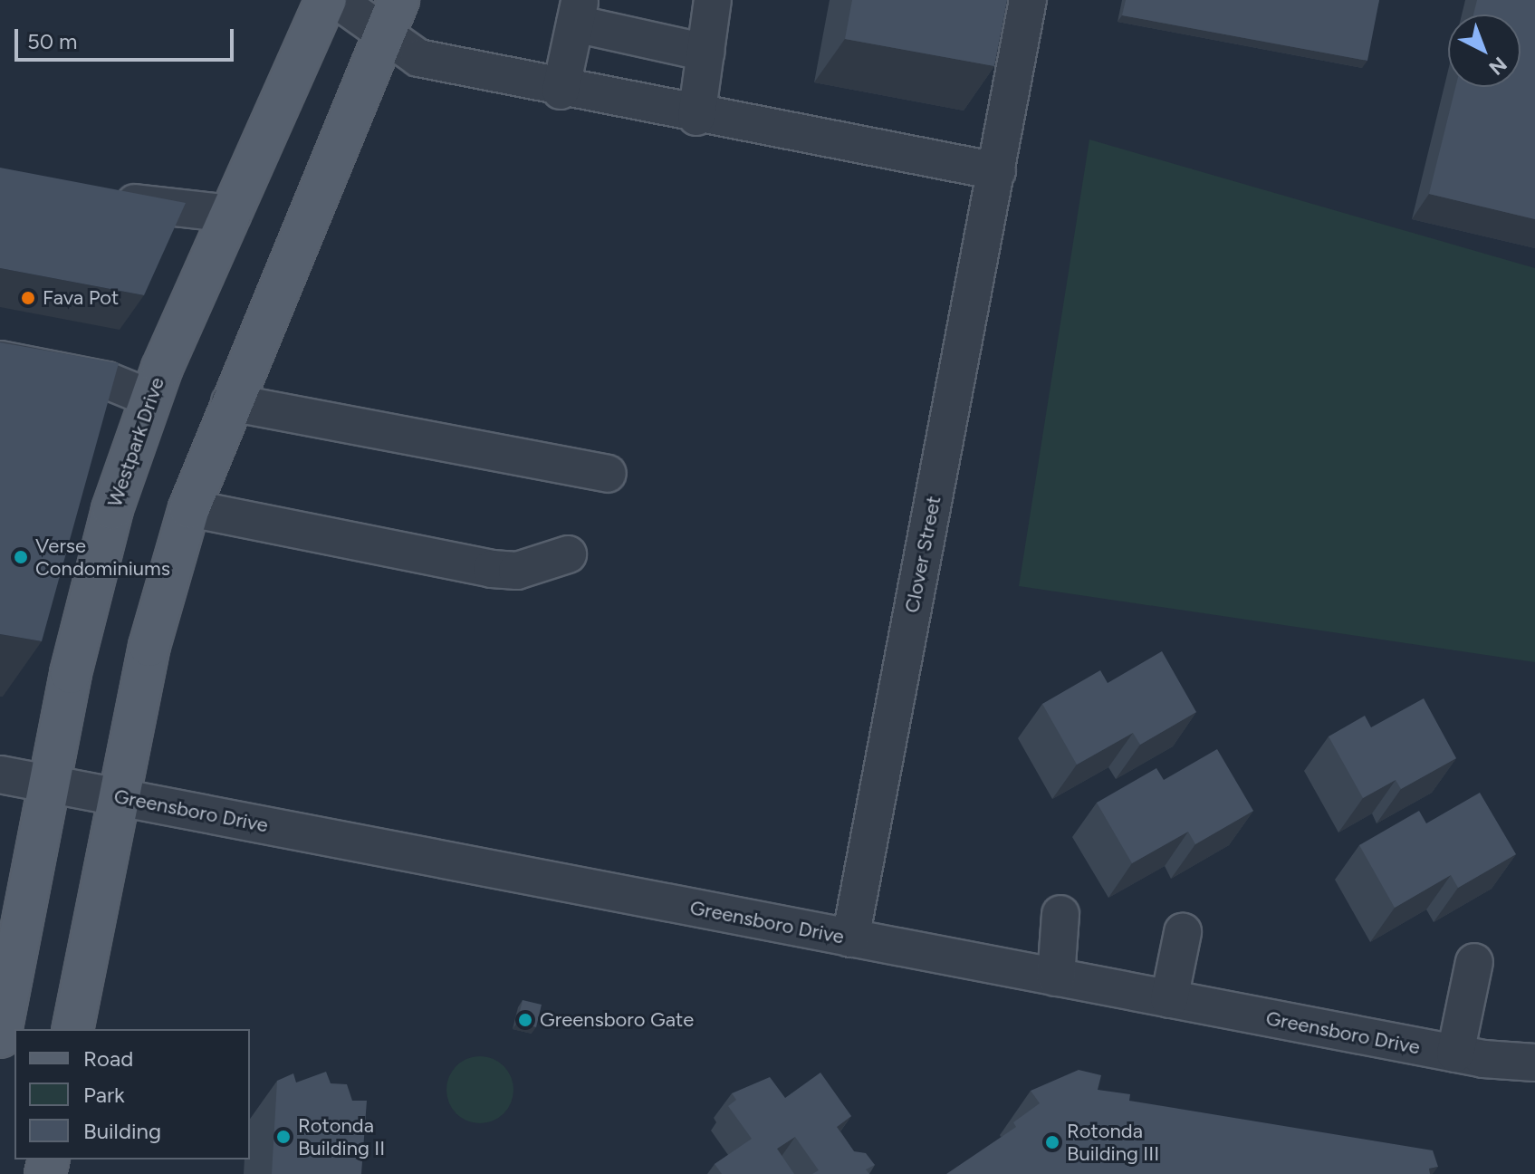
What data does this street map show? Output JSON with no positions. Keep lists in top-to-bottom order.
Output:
{
  "streets": {
    "main road": ["Westpark Drive"],
    "street": ["Clover Street", "Greensboro Drive"]
  },
  "crossings": [
    ["Westpark Drive", "Greensboro Drive"],
    ["Clover Street", "Greensboro Drive"]
  ],
  "places": [
    "Fava Pot",
    "Verse Condominiums",
    "Greensboro Gate",
    "Rotonda Building II",
    "Rotonda Building III"
  ],
  "legend": ["Road", "Park", "Building"],
  "scale_bar": "50 m",
  "north": "bottom right"
}
